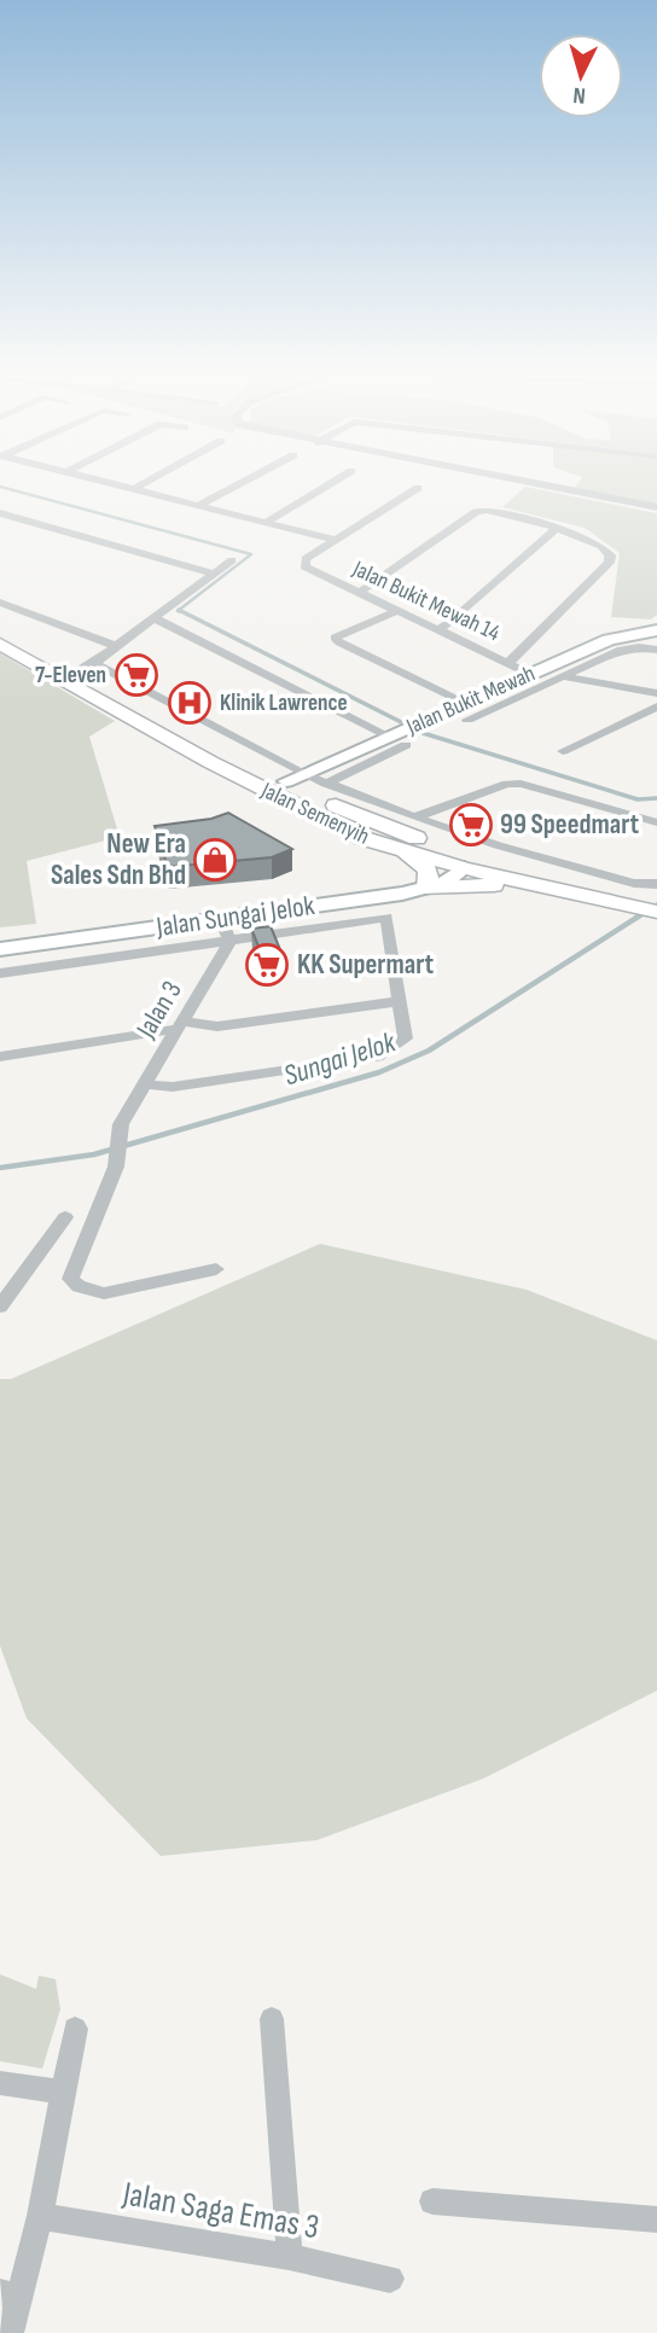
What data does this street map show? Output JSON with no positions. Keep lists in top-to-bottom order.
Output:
{
  "streets": {
    "main road": ["Jalan Semenyih"],
    "street": [
      "Jalan Bukit Mewah 14",
      "Jalan Bukit Mewah",
      "Jalan Sungai Jelok",
      "Jalan 3",
      "Jalan Saga Emas 3"
    ]
  },
  "crossings": [
    ["Jalan Bukit Mewah 14", "Jalan Bukit Mewah"],
    ["Jalan Bukit Mewah", "Jalan Semenyih"],
    ["Jalan Semenyih", "Jalan Sungai Jelok"]
  ],
  "water": ["Sungai Jelok"],
  "places": {
    "supermarket": ["7-Eleven", "99 Speedmart", "KK Supermart"],
    "hospital": ["Klinik Lawrence"],
    "shop": ["New Era Sales Sdn Bhd"]
  },
  "north": "bottom"
}
